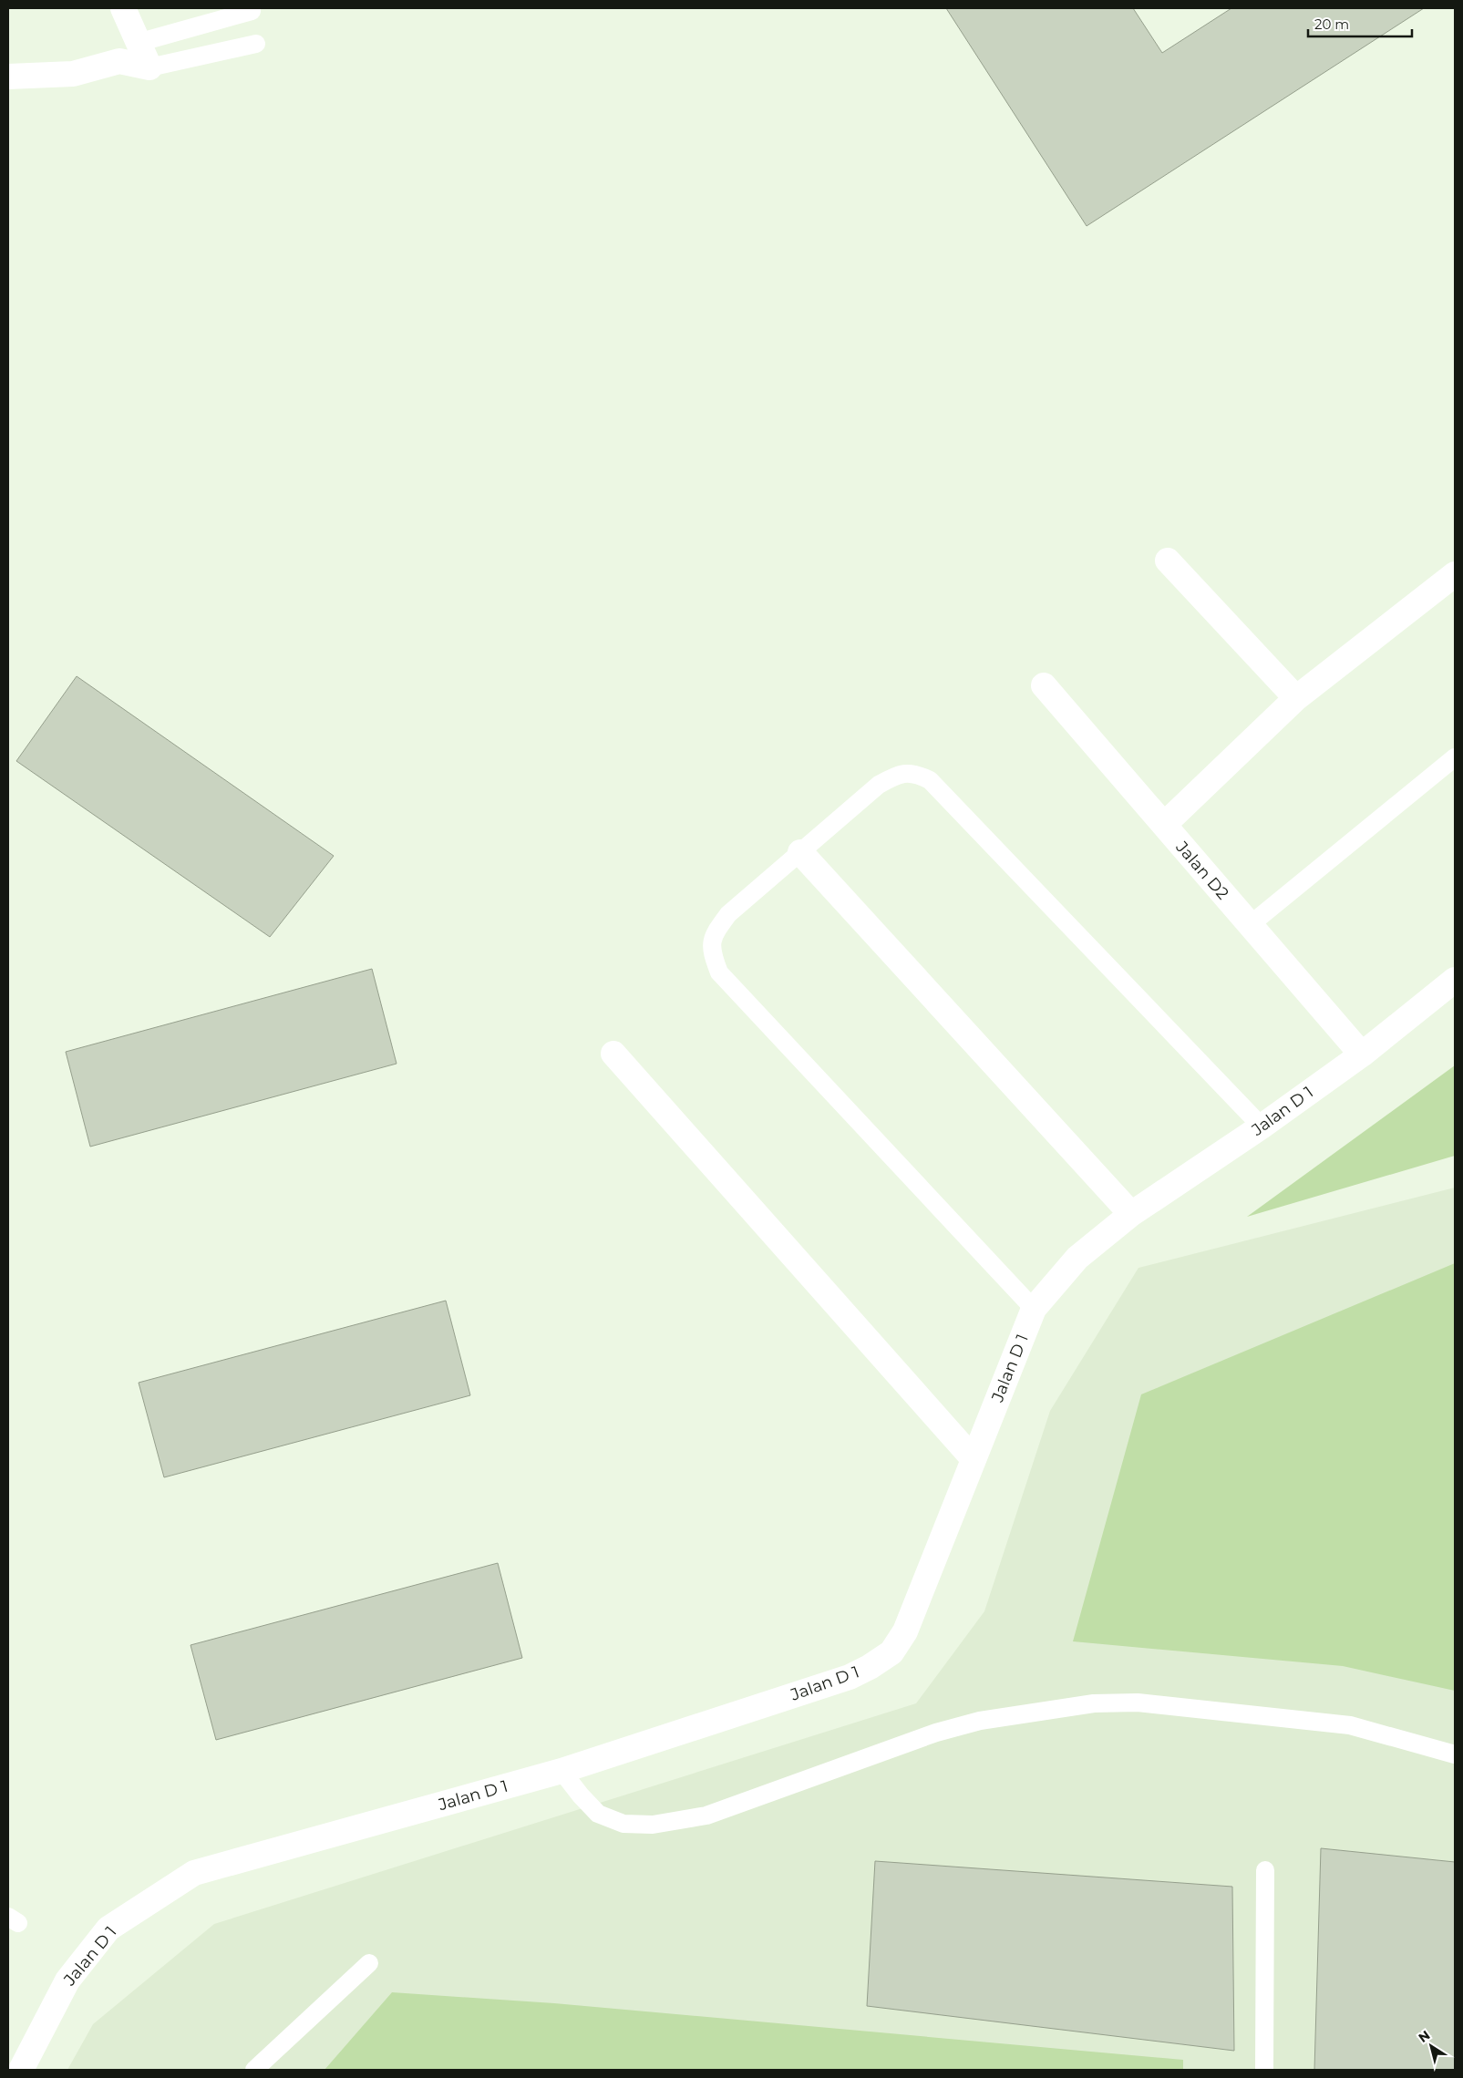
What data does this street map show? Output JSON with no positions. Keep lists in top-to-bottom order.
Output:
{
  "streets": {
    "street": ["Jalan D2", "Jalan D 1"]
  },
  "crossings": [
    ["Jalan D2", "Jalan D 1"]
  ],
  "scale_bar": "20 m",
  "north": "top left"
}
